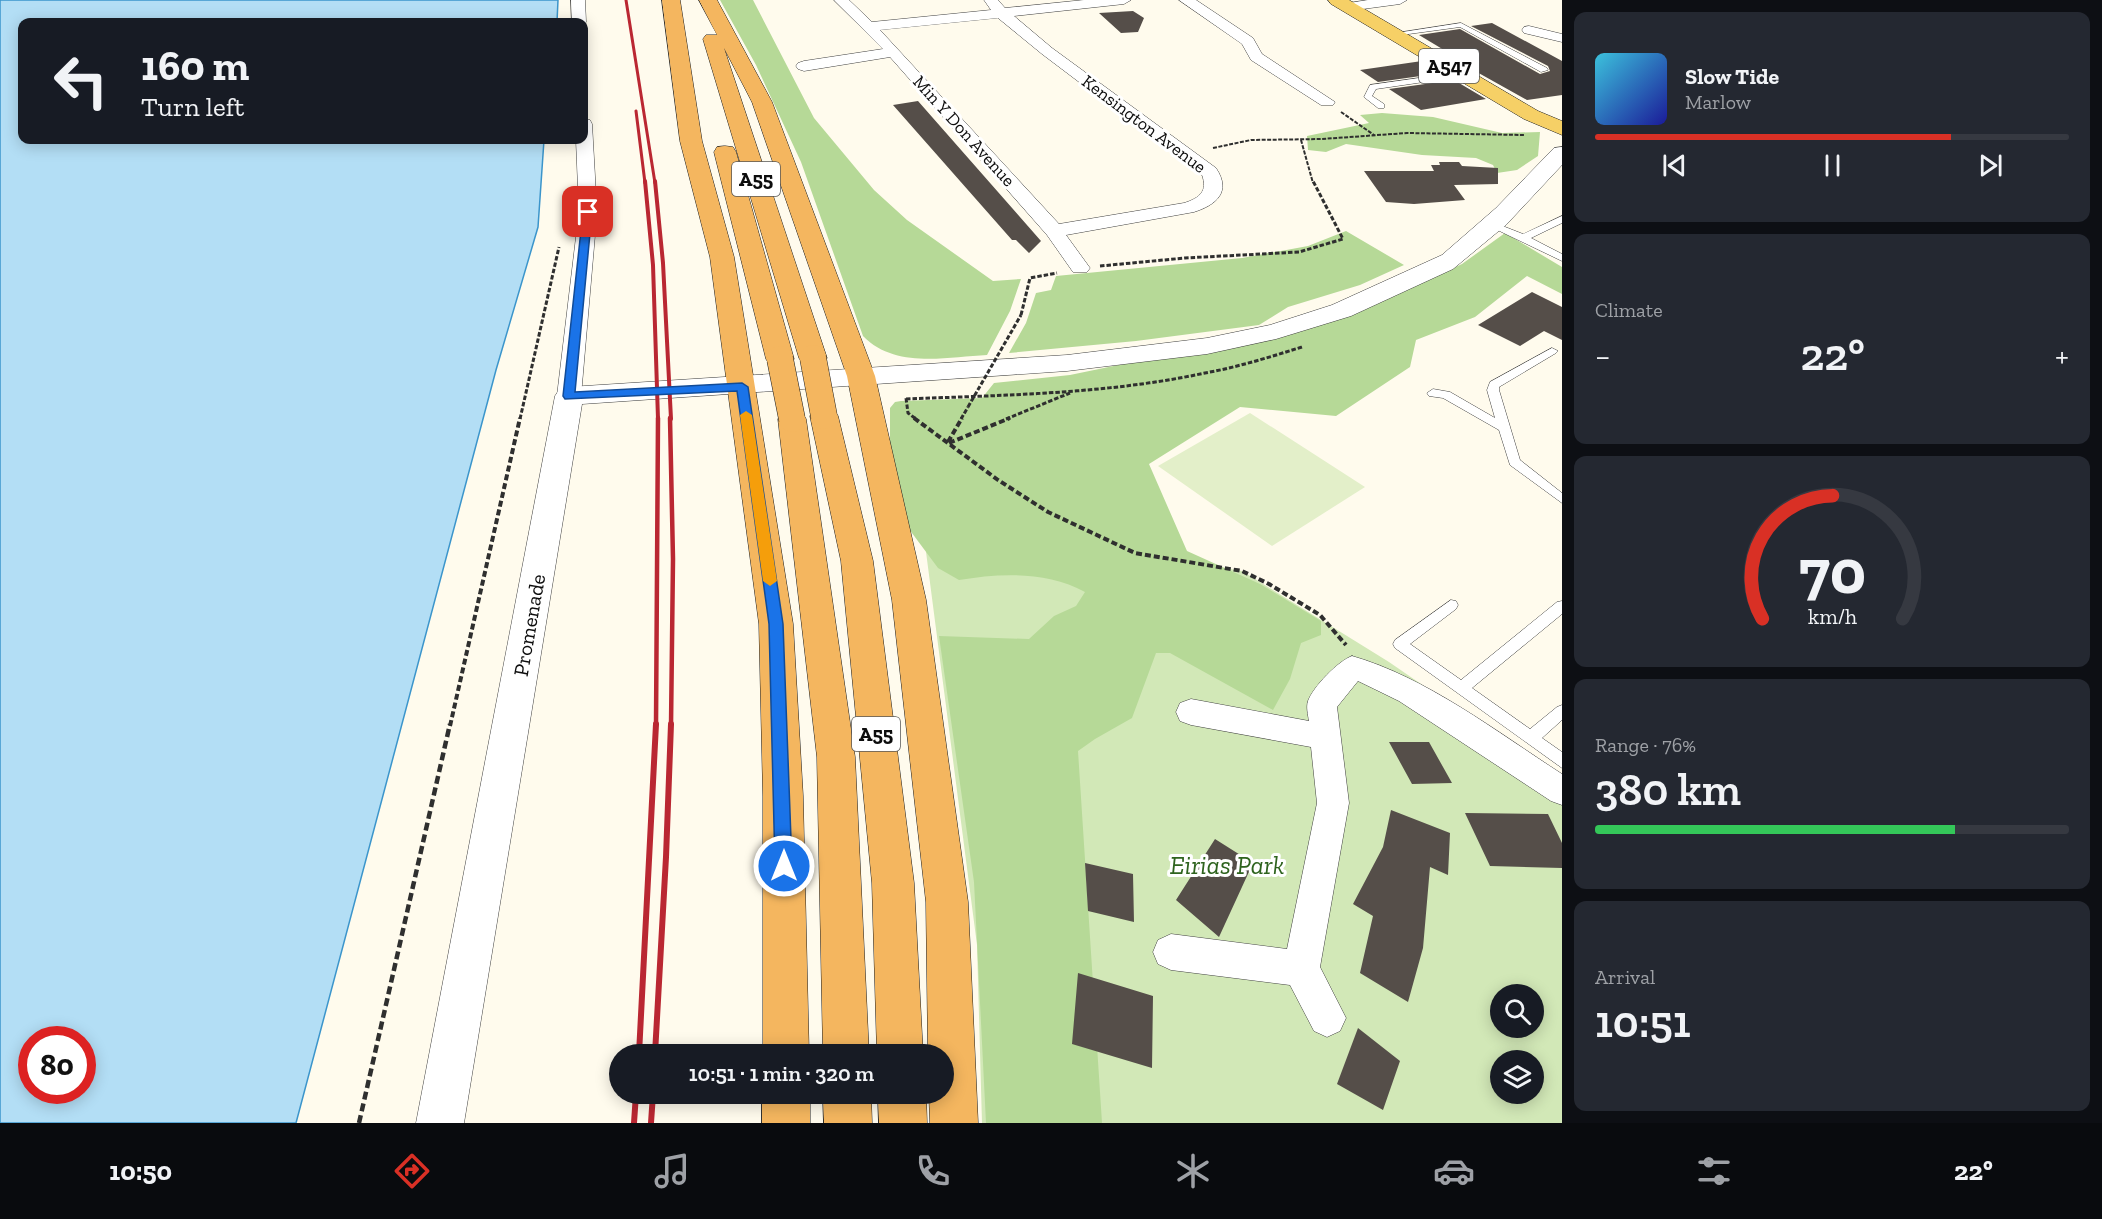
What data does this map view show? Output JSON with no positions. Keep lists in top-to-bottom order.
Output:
{
  "streets": {
    "highway": ["A55"],
    "main road": ["A547"],
    "street": ["Kensington Avenue", "Min Y Don Avenue", "Promenade"]
  },
  "crossings": [
    ["Kensington Avenue", "Min Y Don Avenue"]
  ],
  "parks": ["Eirias Park"],
  "page": {
    "turn": ["160 m", "Turn left"],
    "song": ["Slow Tide", "Marlow"],
    "tile": [
      "Climate",
      ["Range · 76%", "380 km"],
      ["Arrival", "10:51"]
    ],
    "heat": ["−", "22°", "+"],
    "limit": "80",
    "trip": "10:51 · 1 min · 320 m",
    "tabs": ["10:50", "22°"],
    "gauge": ["70", "km/h"]
  }
}
